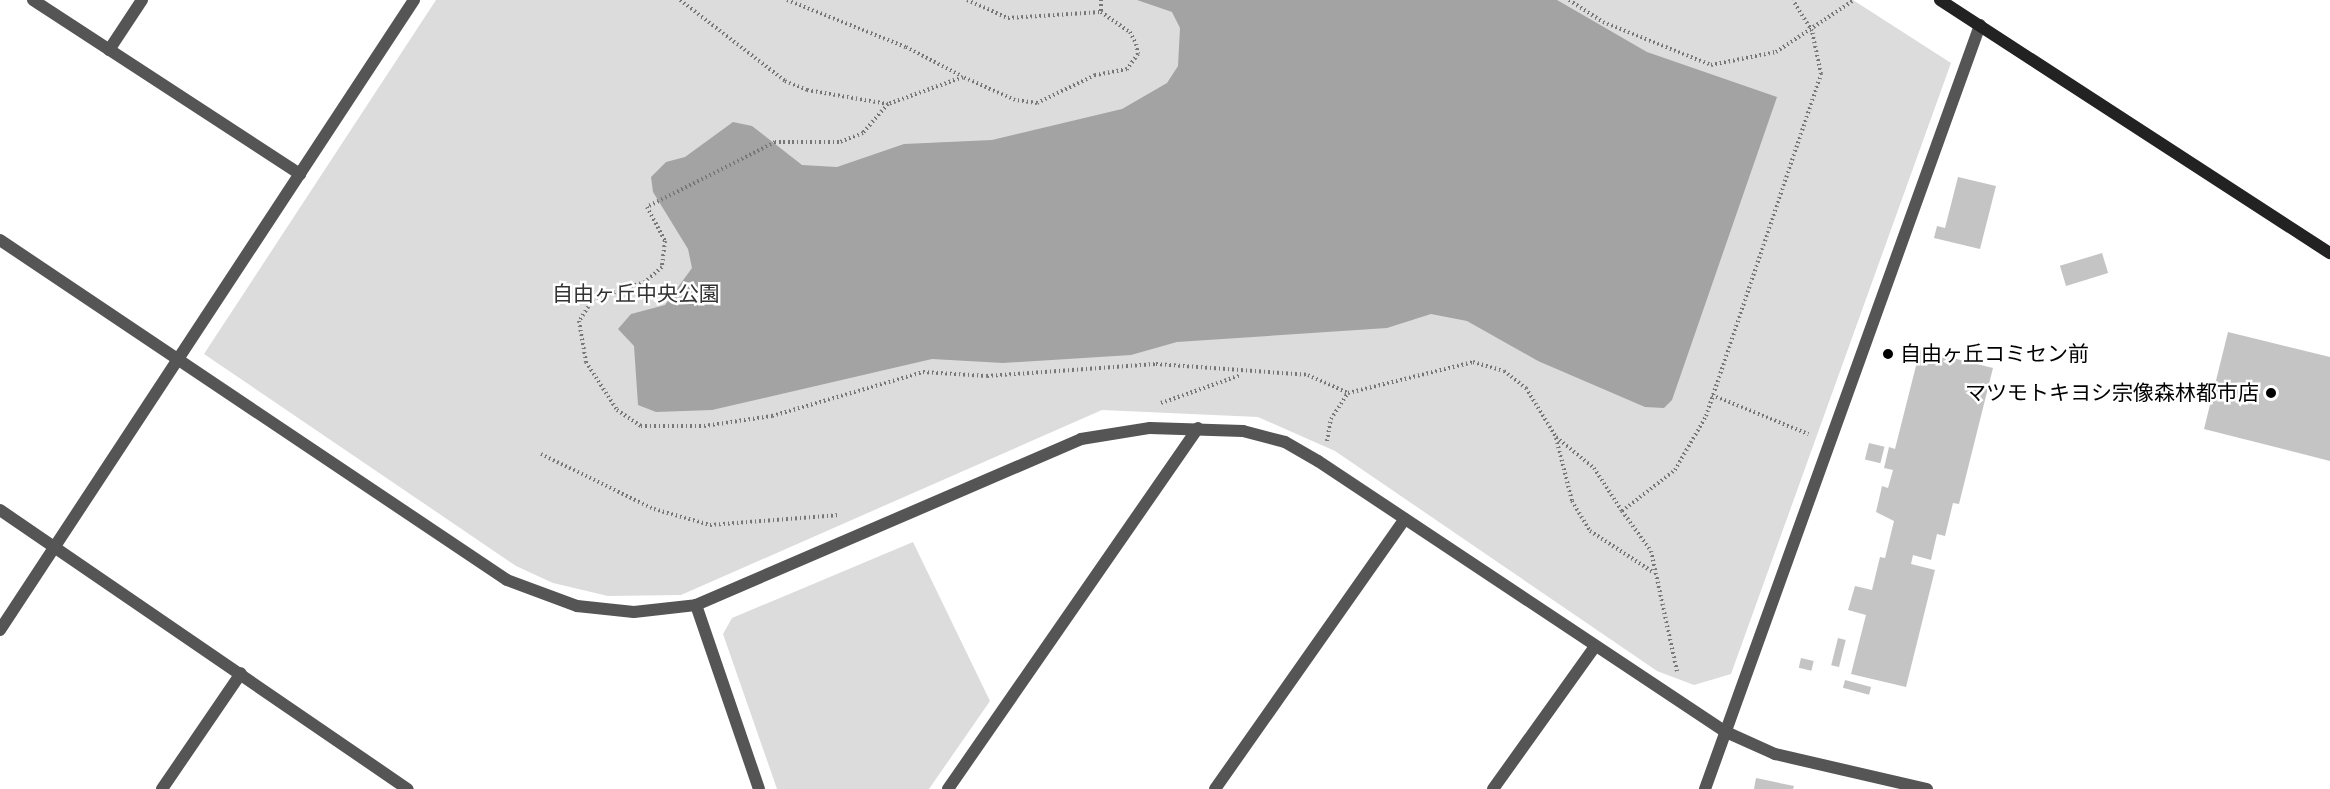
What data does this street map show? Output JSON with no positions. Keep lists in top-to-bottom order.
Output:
{
  "parks": ["自由ヶ丘中央公園"],
  "places": ["自由ヶ丘コミセン前", "マツモトキヨシ宗像森林都市店"]
}
